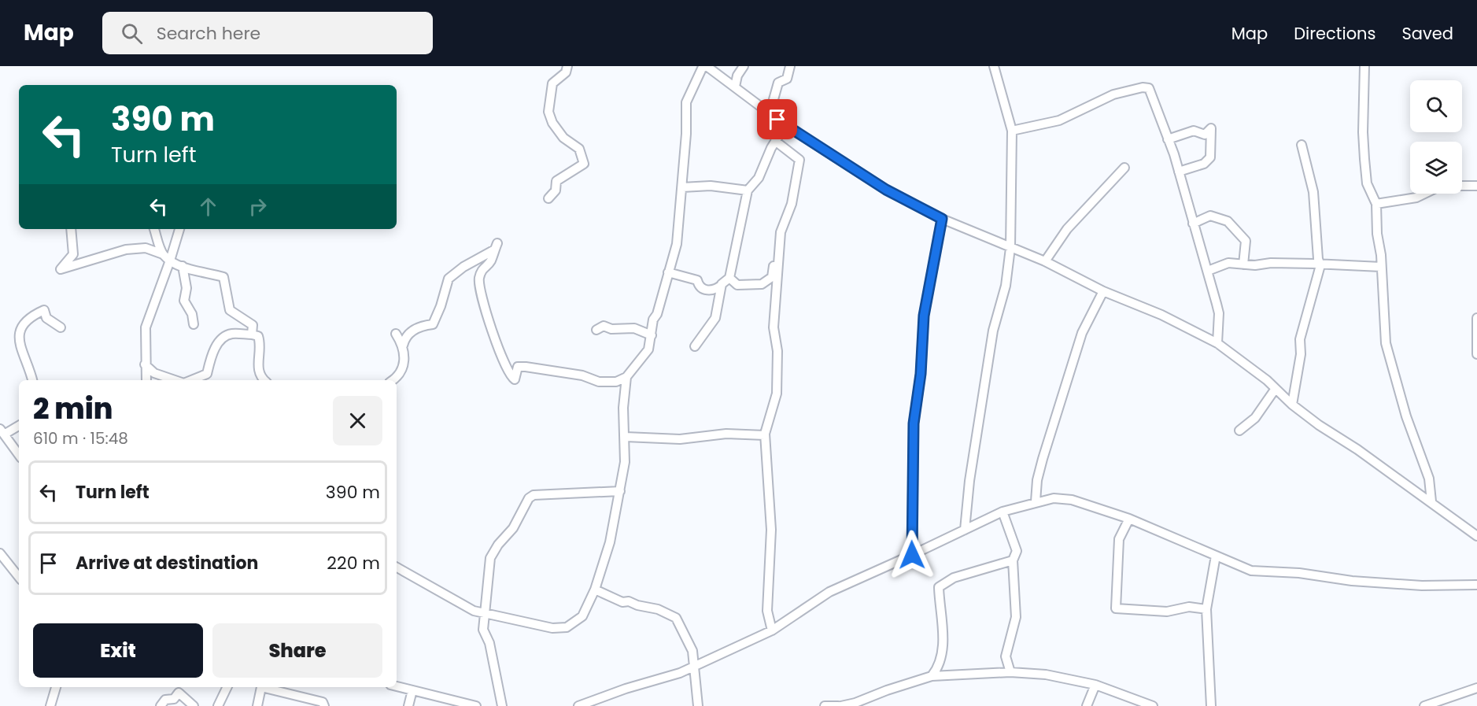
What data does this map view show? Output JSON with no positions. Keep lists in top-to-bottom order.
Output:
{
  "page": {
    "header": "Map",
    "search": "Search here",
    "nav": ["Map", "Directions", "Saved"],
    "turn": ["390 m", "Turn left"],
    "heading": ["2 min", "610 m · 15:48"],
    "list": [
      {
        "name": "Turn left",
        "value": "390 m"
      },
      {
        "name": "Arrive at destination",
        "value": "220 m"
      }
    ],
    "buttons": ["Exit", "Share"]
  }
}
